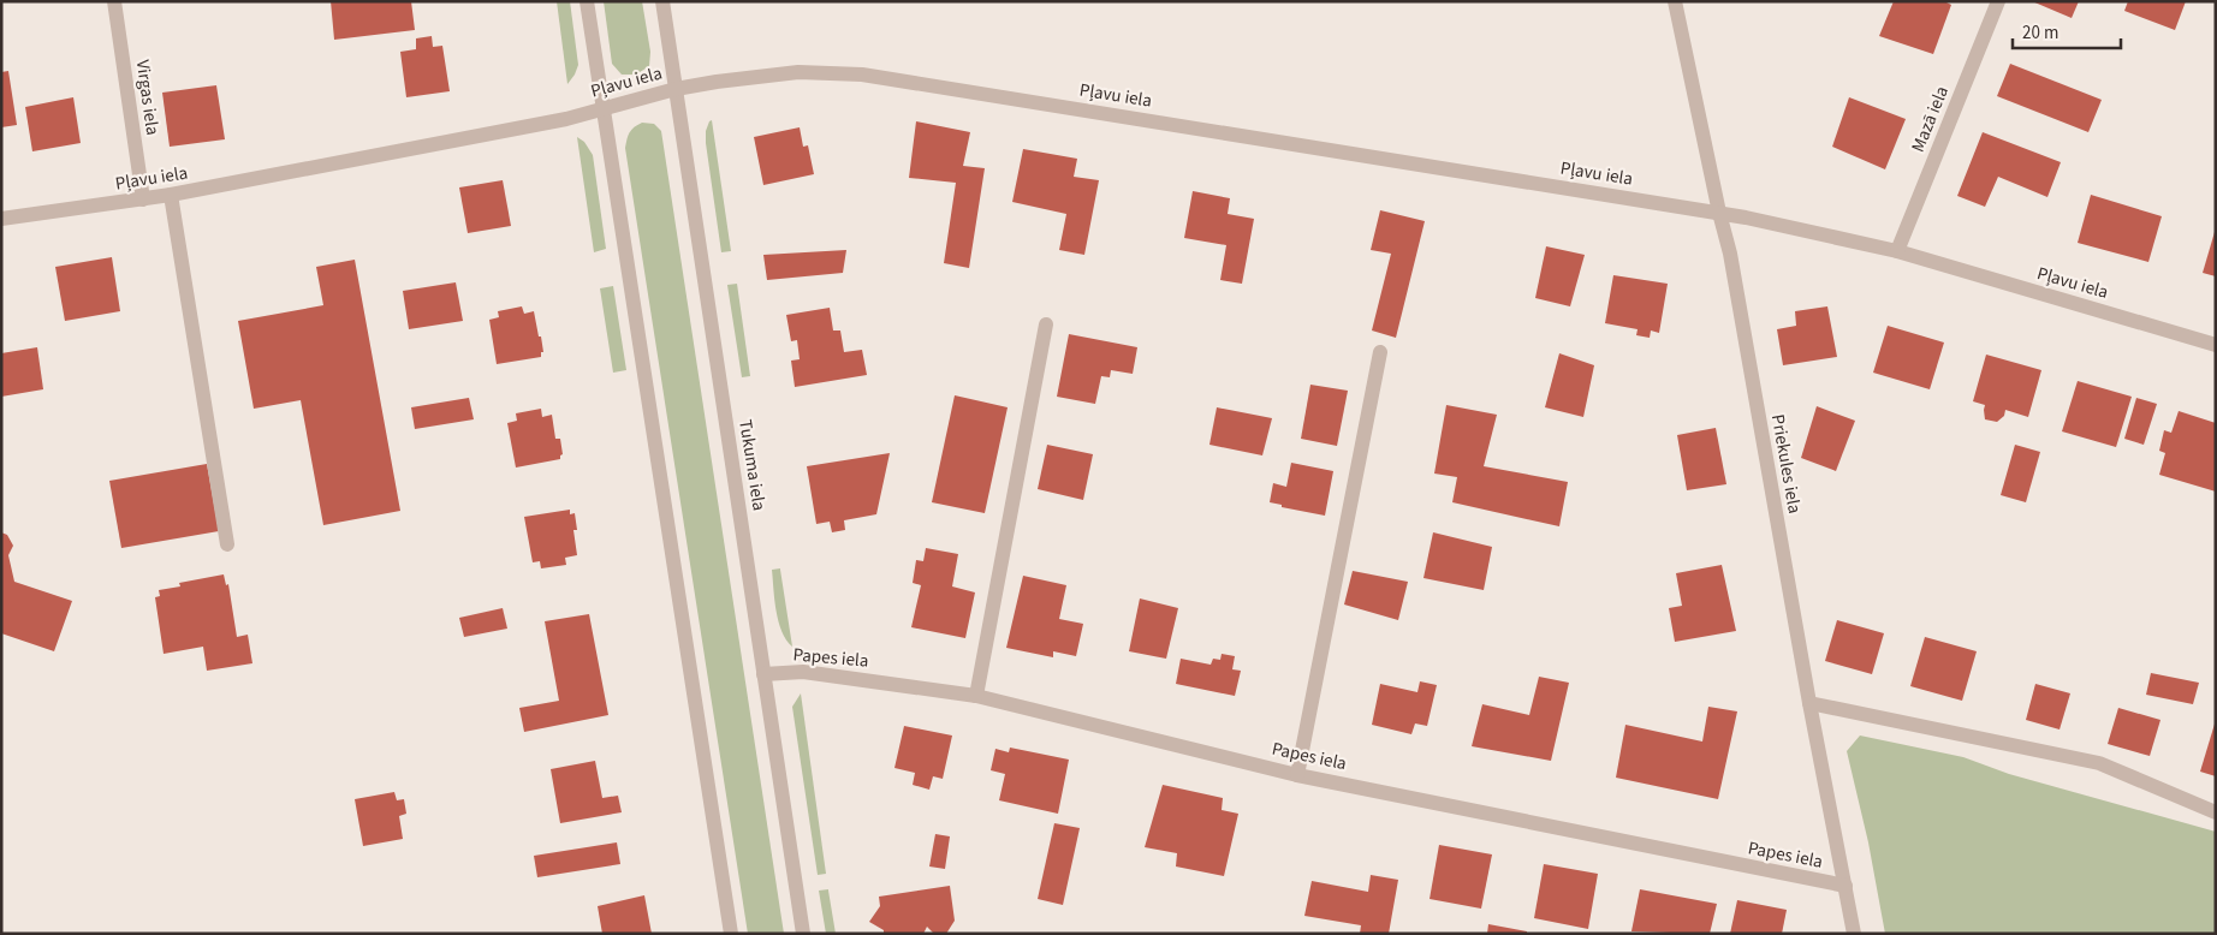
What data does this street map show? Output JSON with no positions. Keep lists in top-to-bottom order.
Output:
{
  "streets": {
    "street": [
      "Pļavu iela",
      "Virgas iela",
      "Mazā iela",
      "Priekules iela",
      "Tukuma iela",
      "Papes iela"
    ]
  },
  "crossings": [
    ["Pļavu iela", "Virgas iela"],
    ["Pļavu iela", "Mazā iela"],
    ["Pļavu iela", "Priekules iela"],
    ["Pļavu iela", "Tukuma iela"],
    ["Priekules iela", "Papes iela"],
    ["Tukuma iela", "Papes iela"]
  ],
  "scale_bar": "20 m"
}
